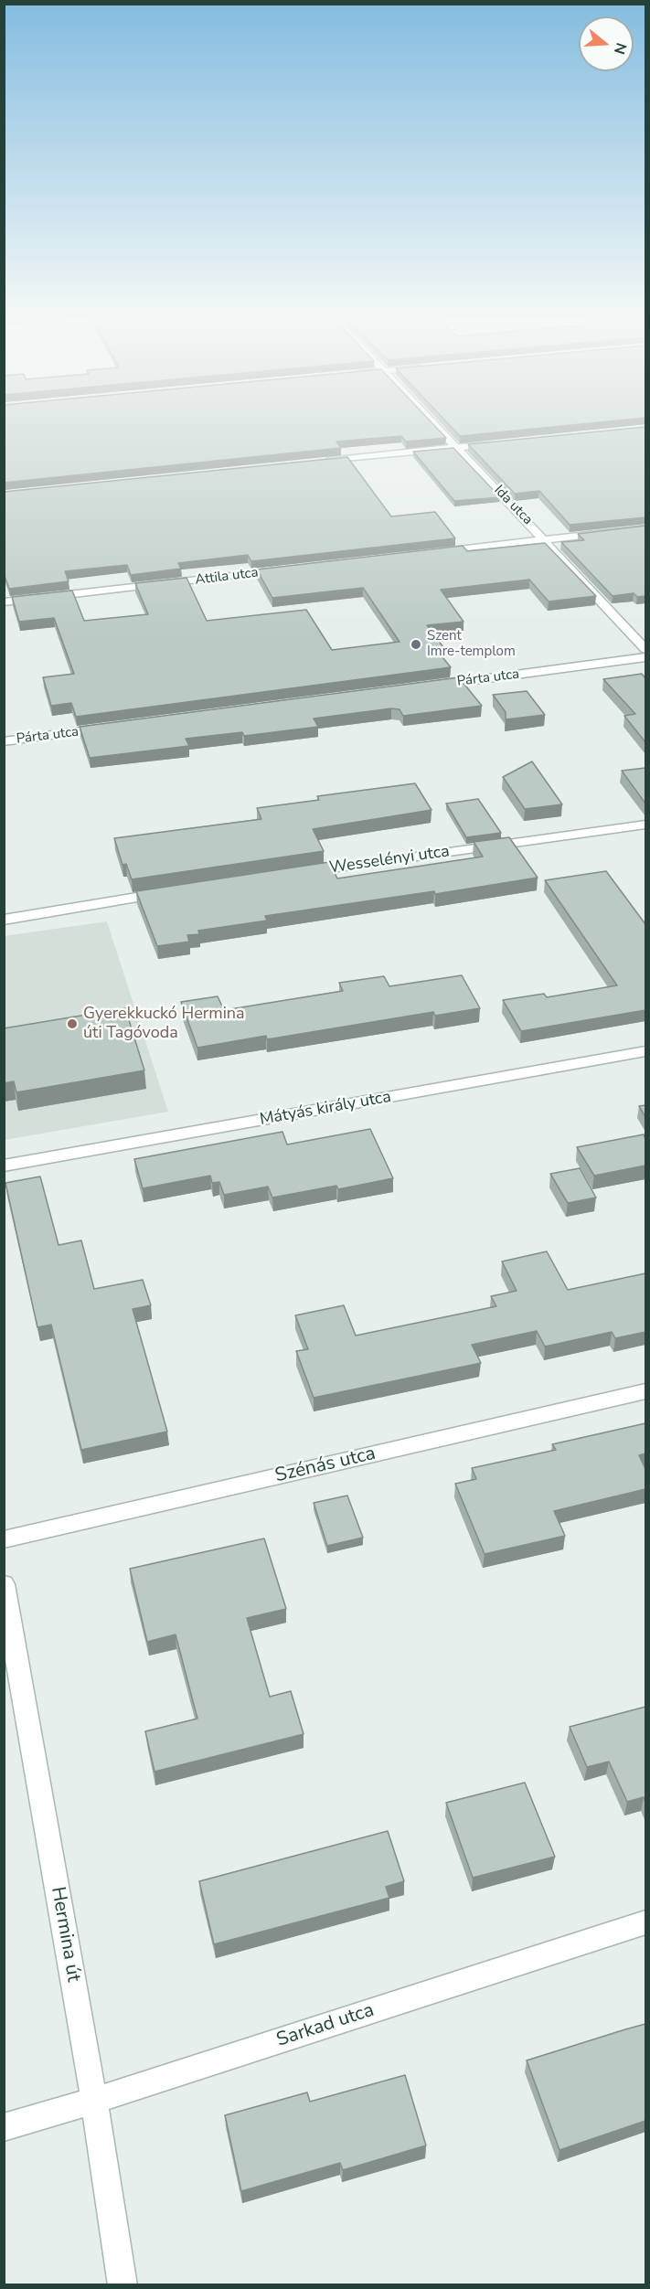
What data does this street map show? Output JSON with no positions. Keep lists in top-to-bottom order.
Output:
{
  "streets": {
    "street": [
      "Ida utca",
      "Attila utca",
      "Párta utca",
      "Wesselényi utca",
      "Mátyás király utca",
      "Szénás utca",
      "Hermina út",
      "Sarkad utca"
    ]
  },
  "crossings": [
    ["Hermina út", "Sarkad utca"]
  ],
  "places": ["Szent Imre-templom", "Gyerekkuckó Hermina úti Tagóvoda"],
  "north": "right"
}
